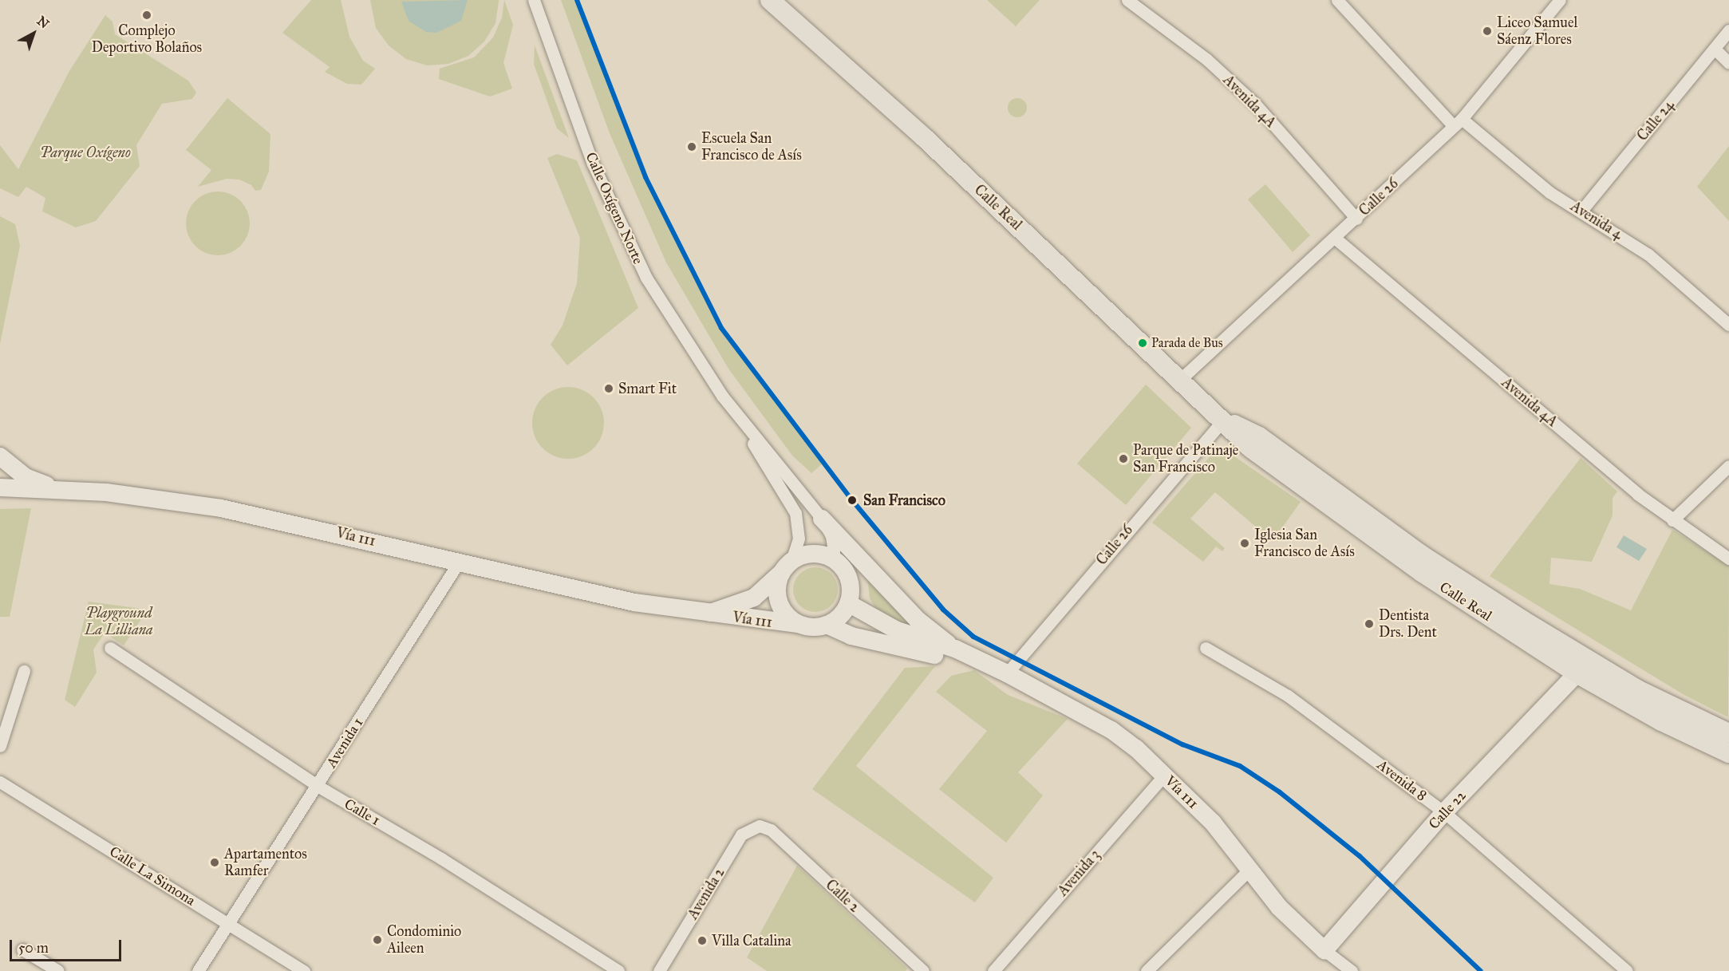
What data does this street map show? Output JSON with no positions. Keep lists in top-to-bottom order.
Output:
{
  "streets": {
    "main road": ["Calle Real", "Vía 111", "Calle 22"],
    "street": [
      "Avenida 4A",
      "Calle 24",
      "Calle 26",
      "Calle Oxígeno Norte",
      "Avenida 4",
      "Avenida 1",
      "Avenida 8",
      "Calle 1",
      "Avenida 3",
      "Calle La Simona",
      "Avenida 2",
      "Calle 2"
    ]
  },
  "crossings": [
    ["Avenida 4A", "Calle 26"],
    ["Calle 24", "Avenida 4"],
    ["Calle 26", "Calle Real"],
    ["Calle 26", "Avenida 4"],
    ["Calle 26", "Vía 111"],
    ["Calle Real", "Calle 22"],
    ["Calle Oxígeno Norte", "Vía 111"],
    ["Vía 111", "Avenida 1"],
    ["Vía 111", "Calle 22"],
    ["Vía 111", "Avenida 3"],
    ["Avenida 1", "Calle 1"],
    ["Avenida 1", "Calle La Simona"],
    ["Avenida 8", "Calle 22"],
    ["Avenida 2", "Calle 2"]
  ],
  "parks": ["Parque Oxígeno", "Playground La Lilliana"],
  "places": [
    "Complejo Deportivo Bolaños",
    "Liceo Samuel Sáenz Flores",
    "Escuela San Francisco de Asís",
    "Parada de Bus",
    "Smart Fit",
    "Parque de Patinaje San Francisco",
    "San Francisco",
    "Iglesia San Francisco de Asís",
    "Dentista Drs. Dent",
    "Apartamentos Ramfer",
    "Condominio Aileen",
    "Villa Catalina"
  ],
  "lines": ["rail line 2"],
  "scale_bar": "50 m",
  "north": "top right"
}
